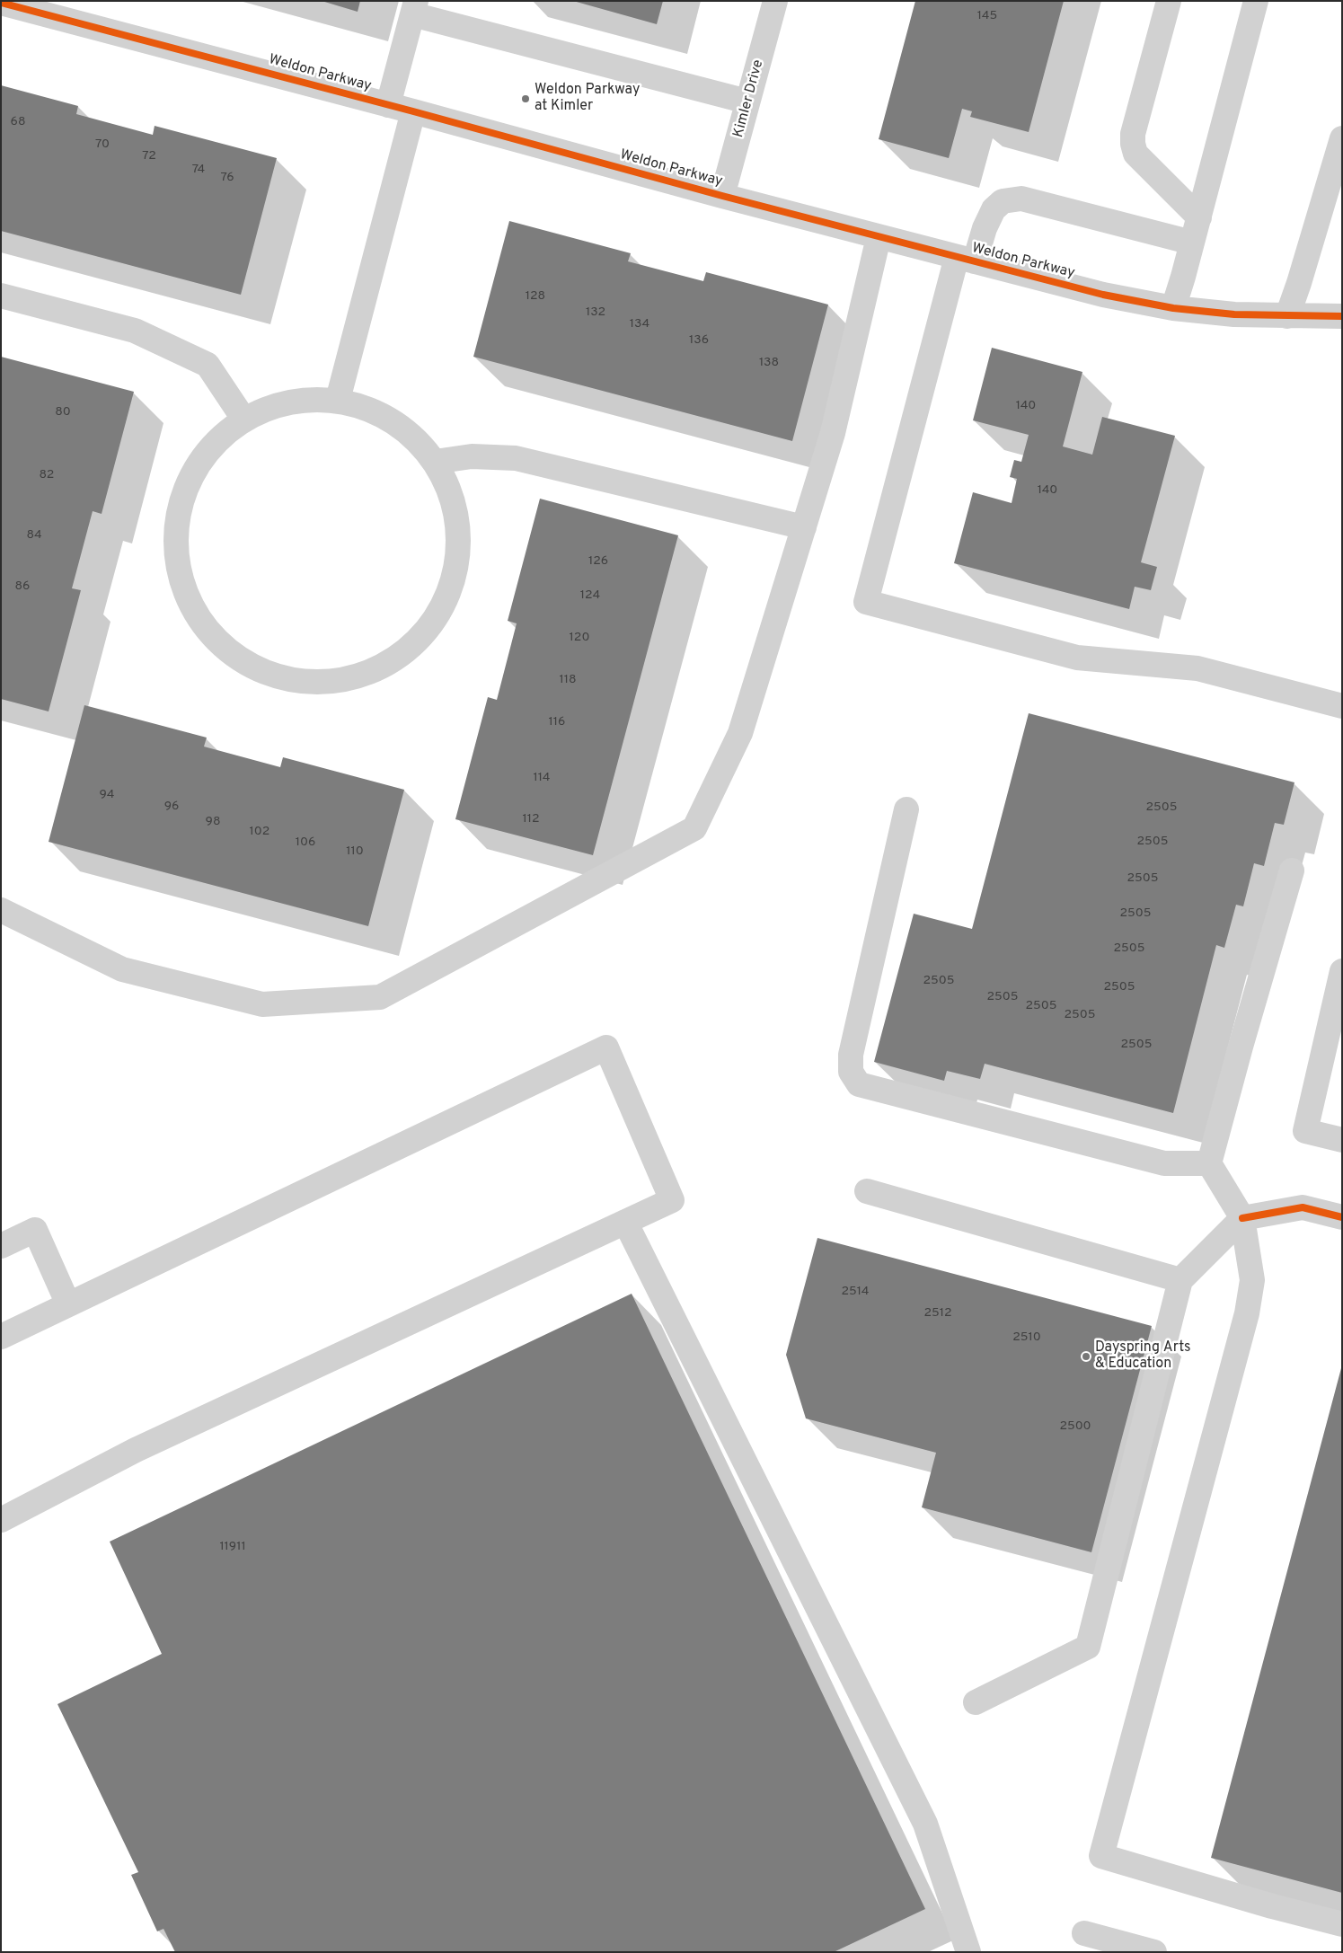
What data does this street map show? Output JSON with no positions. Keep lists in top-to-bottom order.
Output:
{
  "streets": {
    "street": ["Weldon Parkway", "Kimler Drive"]
  },
  "crossings": [
    ["Weldon Parkway", "Kimler Drive"]
  ],
  "places": ["Weldon Parkway at Kimler", "Dayspring Arts & Education"],
  "house_numbers": [
    "145",
    "68",
    "70",
    "72",
    "74",
    "76",
    "128",
    "132",
    "134",
    "136",
    "138",
    "140",
    "80",
    "82",
    "140",
    "84",
    "126",
    "86",
    "124",
    "120",
    "118",
    "116",
    "114",
    "94",
    "96",
    "2505",
    "112",
    "98",
    "102",
    "2505",
    "106",
    "110",
    "2505",
    "2505",
    "2505",
    "2505",
    "2505",
    "2505",
    "2505",
    "2505",
    "2505",
    "2514",
    "2512",
    "2510",
    "2500",
    "11911"
  ]
}
